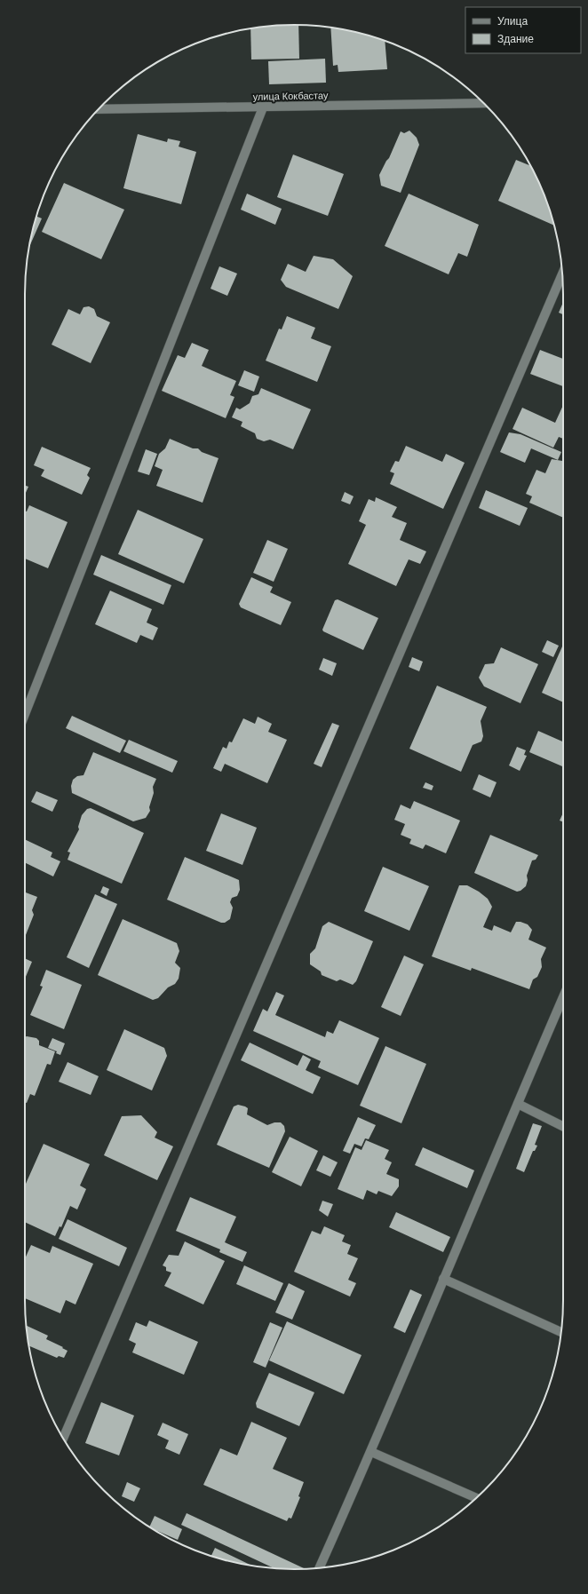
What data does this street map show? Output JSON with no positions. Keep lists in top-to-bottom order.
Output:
{
  "streets": {
    "street": ["улица Кокбастау"]
  },
  "legend": ["Улица", "Здание"]
}
